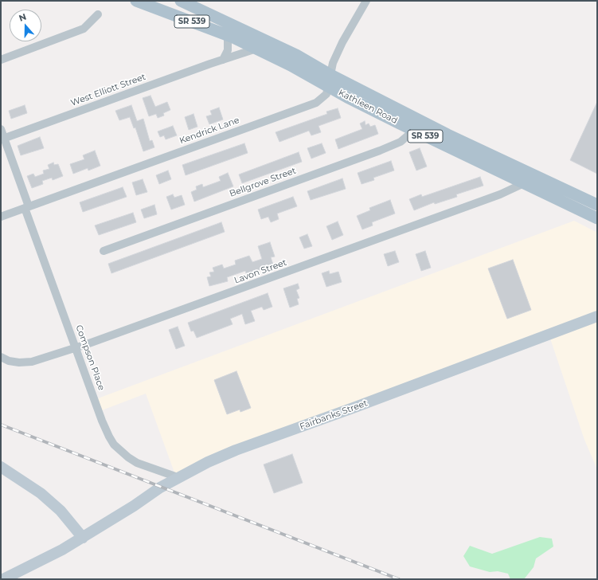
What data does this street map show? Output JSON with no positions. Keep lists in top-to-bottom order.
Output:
{
  "streets": {
    "main road": ["SR 539", "Kathleen Road"],
    "street": [
      "West Elliott Street",
      "Kendrick Lane",
      "Bellgrove Street",
      "Lavon Street",
      "Compson Place",
      "Fairbanks Street"
    ]
  },
  "crossings": [
    ["West Elliott Street", "Kathleen Road"],
    ["West Elliott Street", "Compson Place"],
    ["Kathleen Road", "Kendrick Lane"],
    ["Kathleen Road", "Bellgrove Street"],
    ["Kathleen Road", "Lavon Street"],
    ["Kendrick Lane", "Compson Place"],
    ["Lavon Street", "Compson Place"],
    ["Compson Place", "Fairbanks Street"]
  ],
  "north": "top"
}
